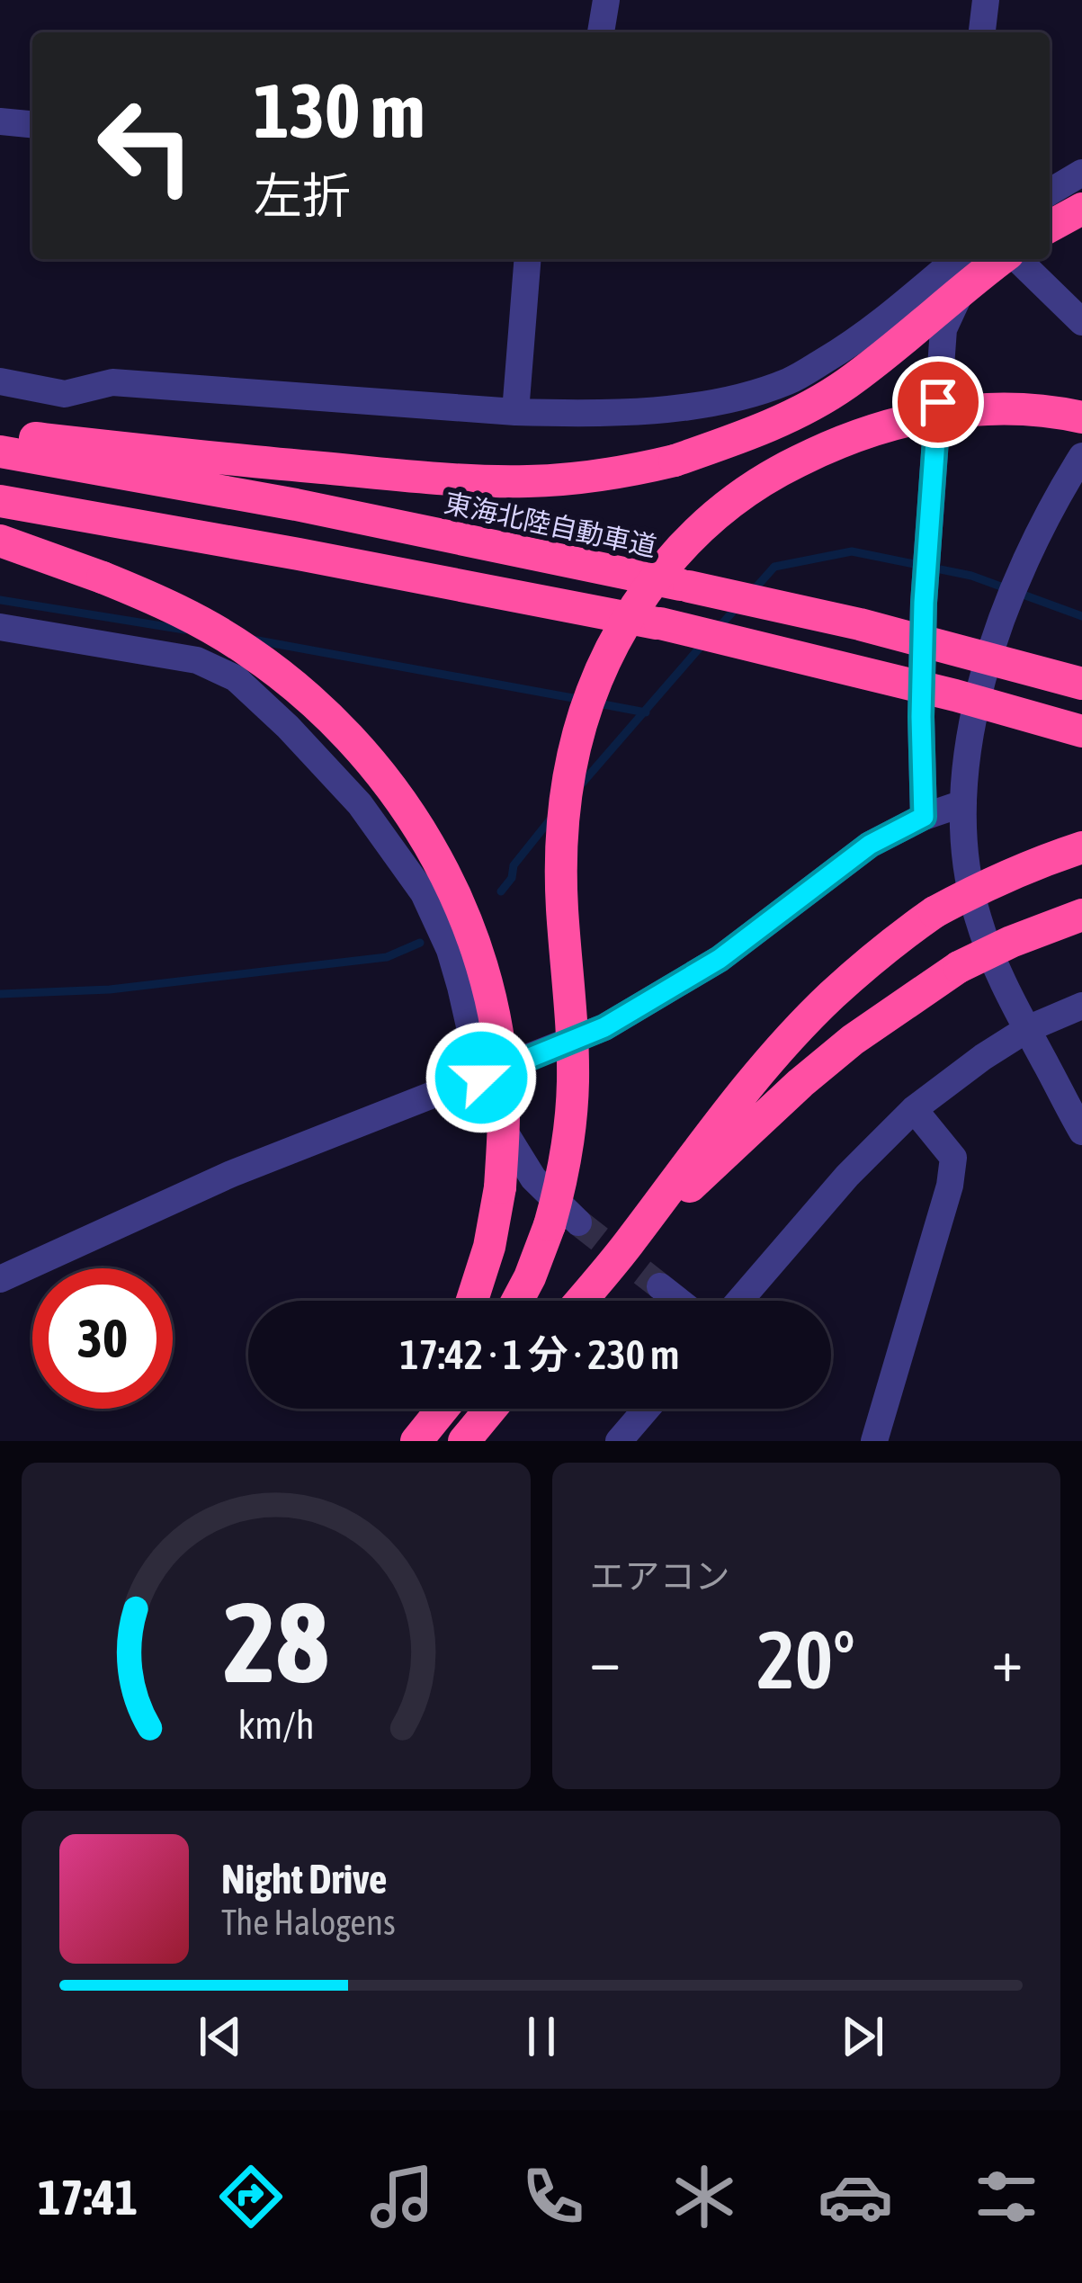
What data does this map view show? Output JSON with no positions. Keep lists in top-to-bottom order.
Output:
{
  "streets": {
    "highway": ["東海北陸自動車道"]
  },
  "page": {
    "turn": ["130 m", "左折"],
    "limit": "30",
    "trip": "17:42 · 1 分 · 230 m",
    "tile": "エアコン",
    "heat": ["−", "20°", "+"],
    "song": ["Night Drive", "The Halogens"],
    "tabs": "17:41",
    "gauge": ["28", "km/h"]
  }
}
